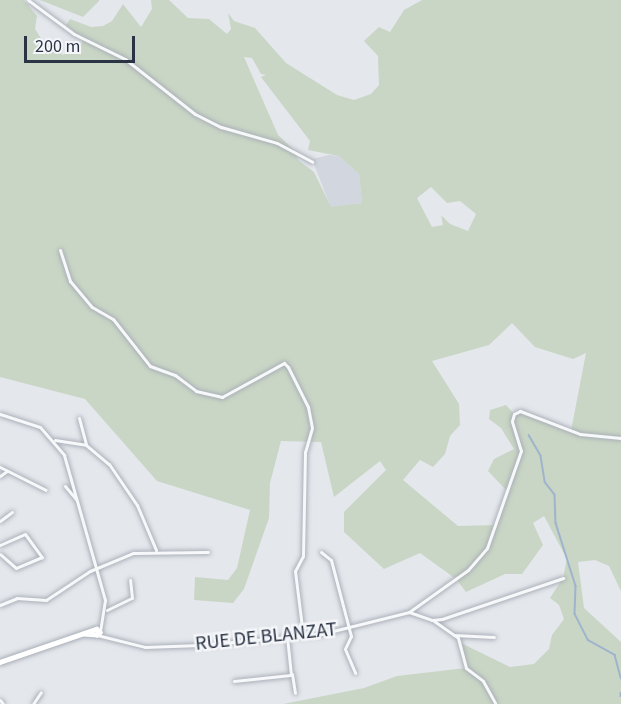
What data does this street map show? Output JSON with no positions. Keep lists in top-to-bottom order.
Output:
{
  "streets": {
    "street": ["RUE DE BLANZAT"]
  },
  "scale_bar": "200 m"
}
